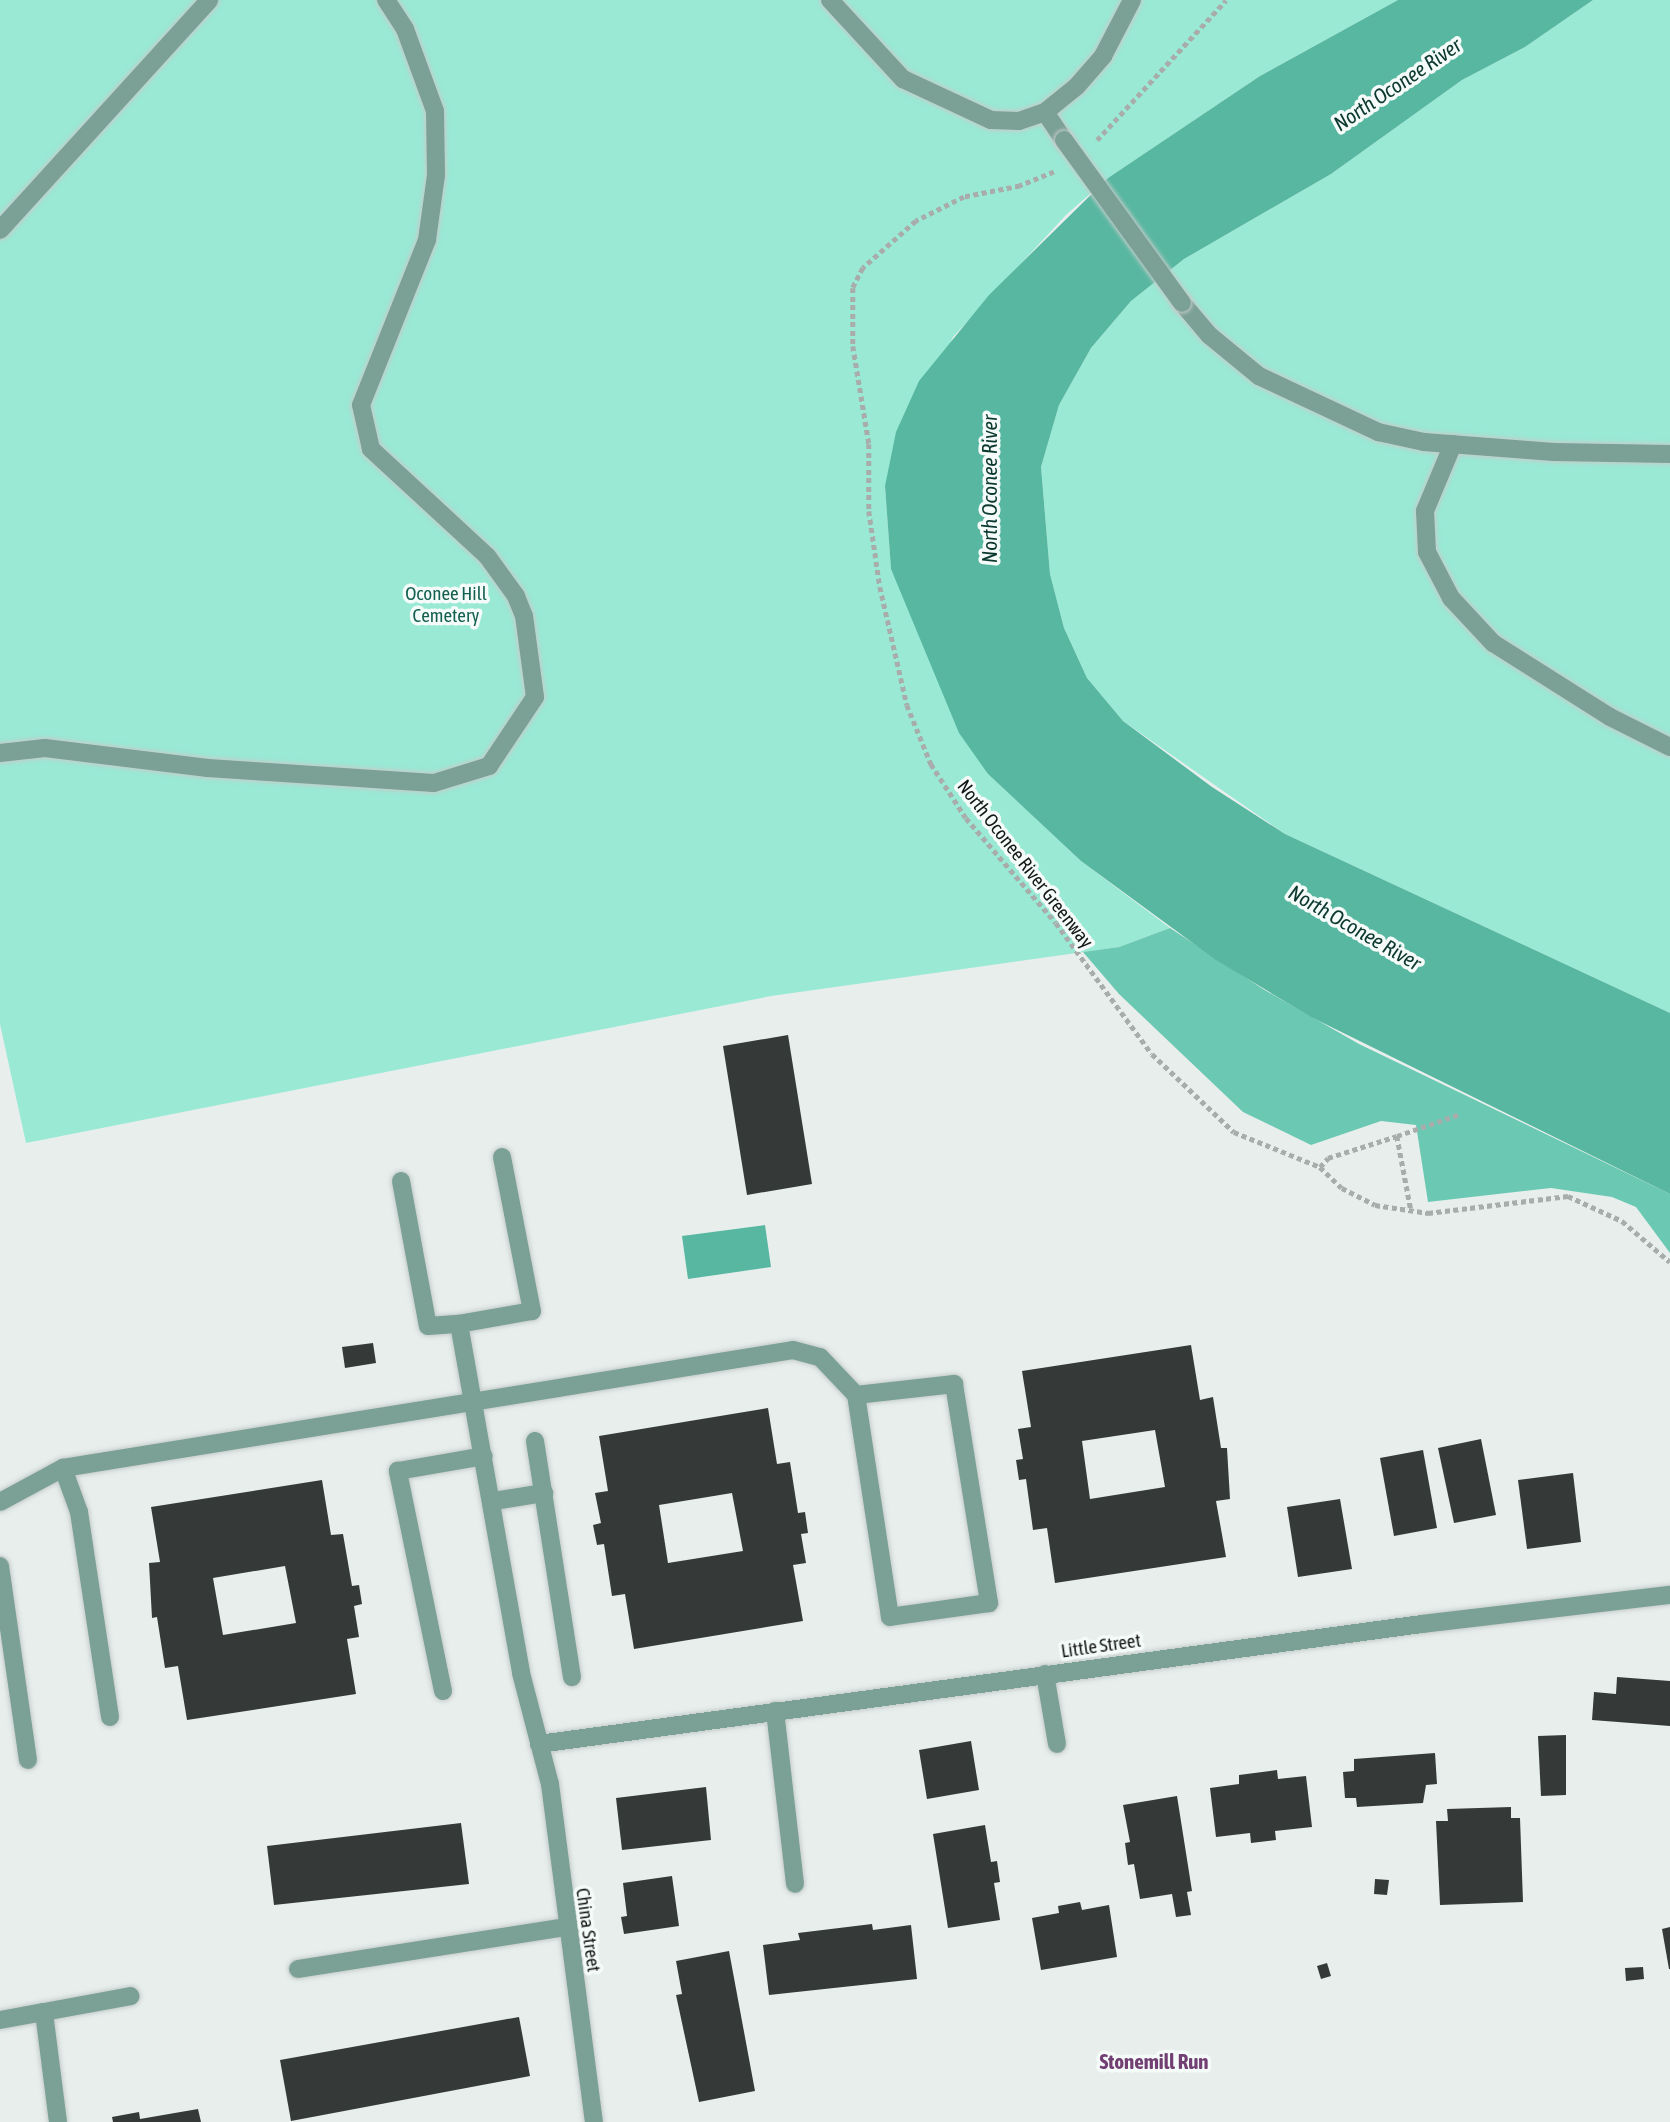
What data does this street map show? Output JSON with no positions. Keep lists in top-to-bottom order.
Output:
{
  "streets": {
    "street": ["Little Street", "China Street"],
    "path": ["North Oconee River Greenway"]
  },
  "crossings": [
    ["Little Street", "China Street"]
  ],
  "districts": ["Stonemill Run"],
  "water": ["North Oconee River"],
  "parks": ["Oconee Hill Cemetery"]
}
